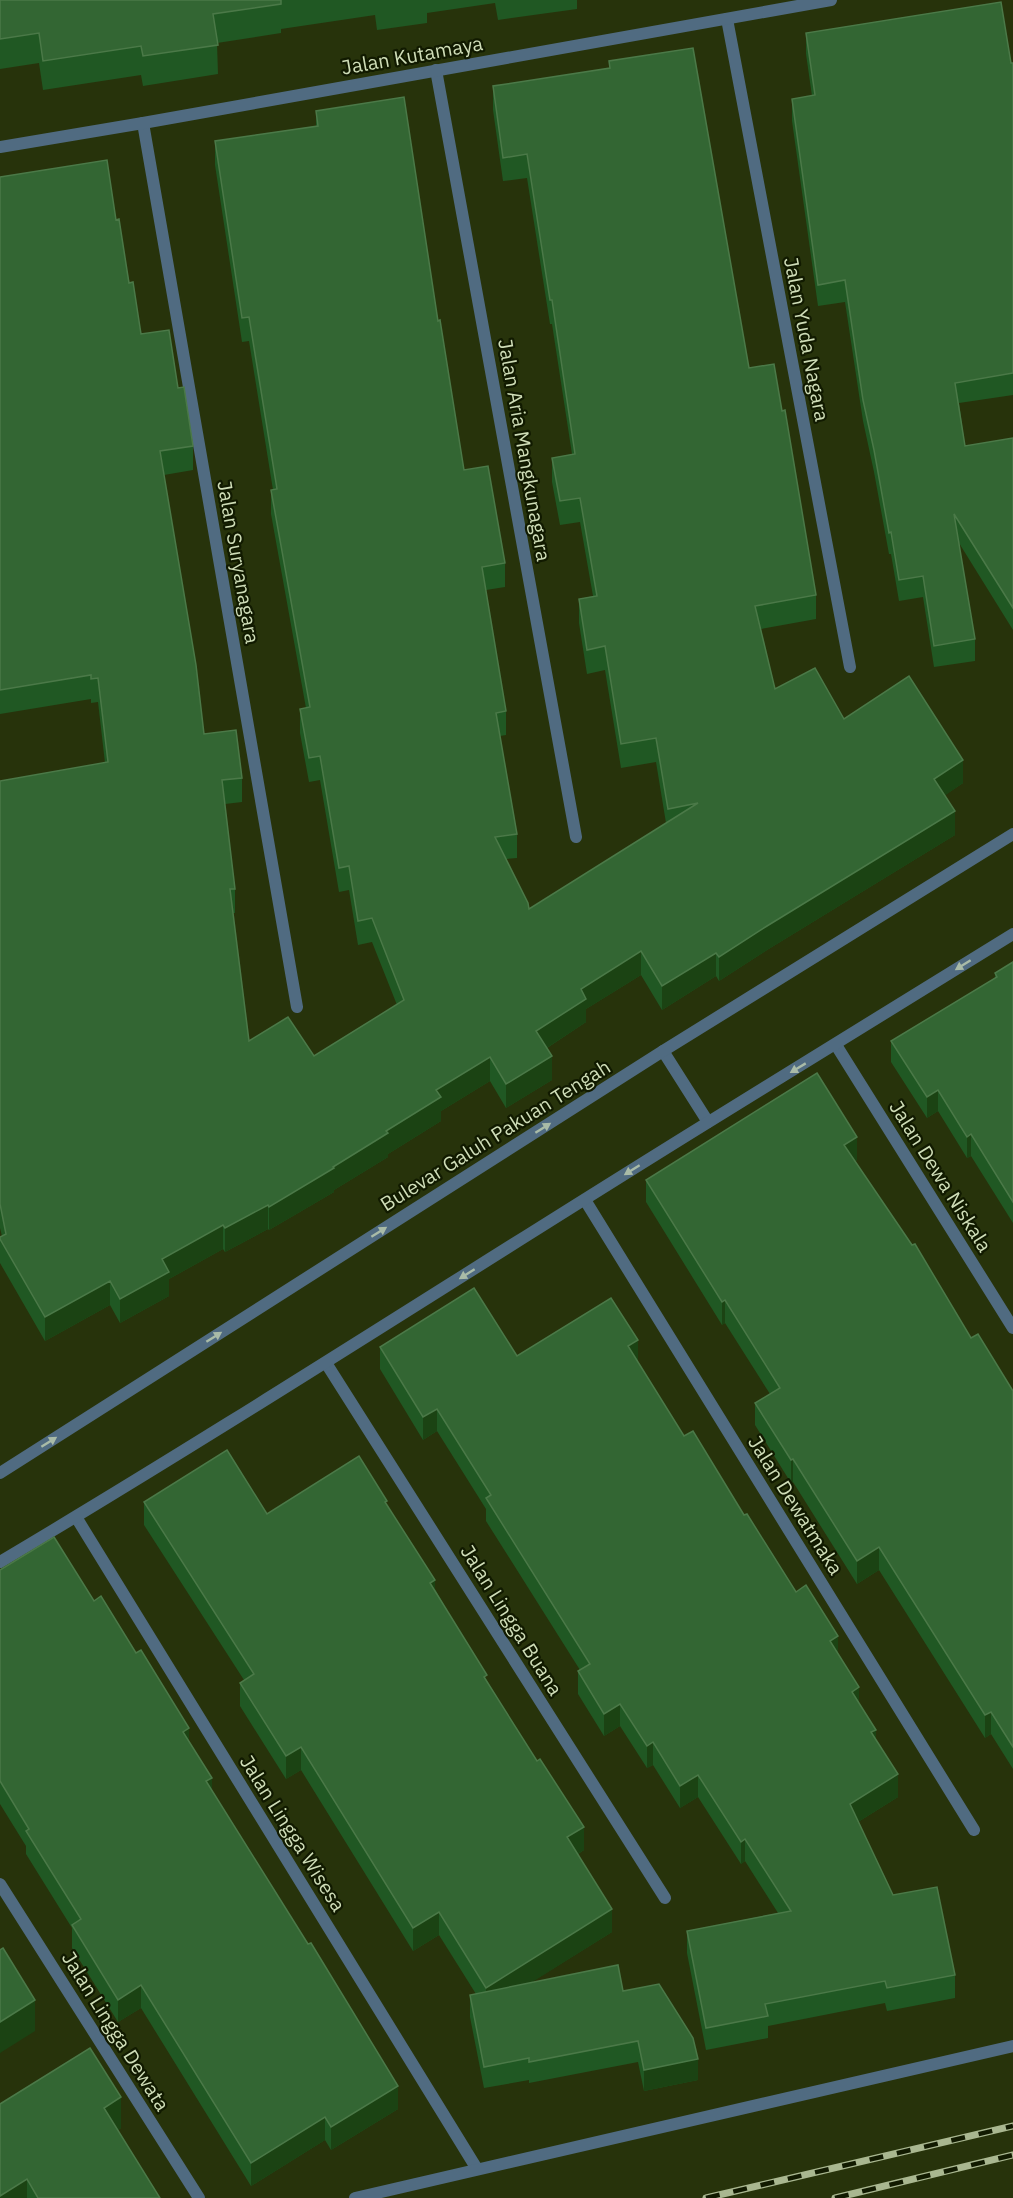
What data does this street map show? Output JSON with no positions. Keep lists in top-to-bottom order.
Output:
{
  "streets": {
    "street": [
      "Jalan Kutamaya",
      "Jalan Yuda Nagara",
      "Jalan Aria Mangkunagara",
      "Jalan Suryanagara",
      "Bulevar Galuh Pakuan Tengah",
      "Jalan Dewa Niskala",
      "Jalan Dewatmaka",
      "Jalan Lingga Buana",
      "Jalan Lingga Wisesa",
      "Jalan Lingga Dewata"
    ]
  },
  "crossings": [
    ["Jalan Kutamaya", "Jalan Yuda Nagara"],
    ["Jalan Kutamaya", "Jalan Aria Mangkunagara"],
    ["Jalan Kutamaya", "Jalan Suryanagara"]
  ]
}
